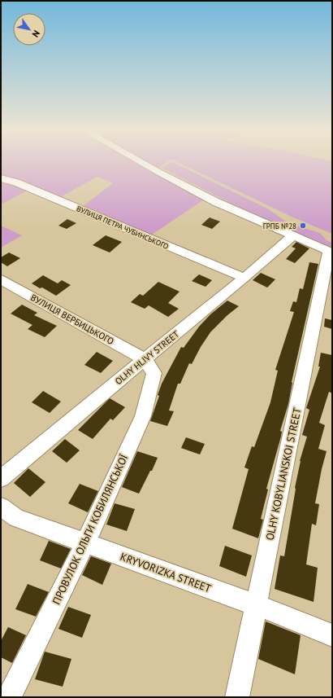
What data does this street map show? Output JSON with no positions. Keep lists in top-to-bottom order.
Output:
{
  "streets": {
    "street": [
      "ВУЛИЦЯ ПЕТРА ЧУБИНСЬКОГО",
      "ВУЛИЦЯ ВЕРБИЦЬКОГО",
      "OLHY HLIVY STREET",
      "OLHY KOBYLIANSKOI STREET",
      "ПРОВУЛОК ОЛЬГИ КОБИЛЯНСЬКОЇ",
      "KRYVORIZKA STREET"
    ]
  },
  "crossings": [
    ["ВУЛИЦЯ ПЕТРА ЧУБИНСЬКОГО", "OLHY HLIVY STREET"],
    ["ВУЛИЦЯ ВЕРБИЦЬКОГО", "OLHY HLIVY STREET"],
    ["ВУЛИЦЯ ВЕРБИЦЬКОГО", "ПРОВУЛОК ОЛЬГИ КОБИЛЯНСЬКОЇ"],
    ["OLHY HLIVY STREET", "ПРОВУЛОК ОЛЬГИ КОБИЛЯНСЬКОЇ"],
    ["OLHY KOBYLIANSKOI STREET", "KRYVORIZKA STREET"],
    ["ПРОВУЛОК ОЛЬГИ КОБИЛЯНСЬКОЇ", "KRYVORIZKA STREET"]
  ],
  "places": ["ГРПБ №28"],
  "north": "bottom right"
}
